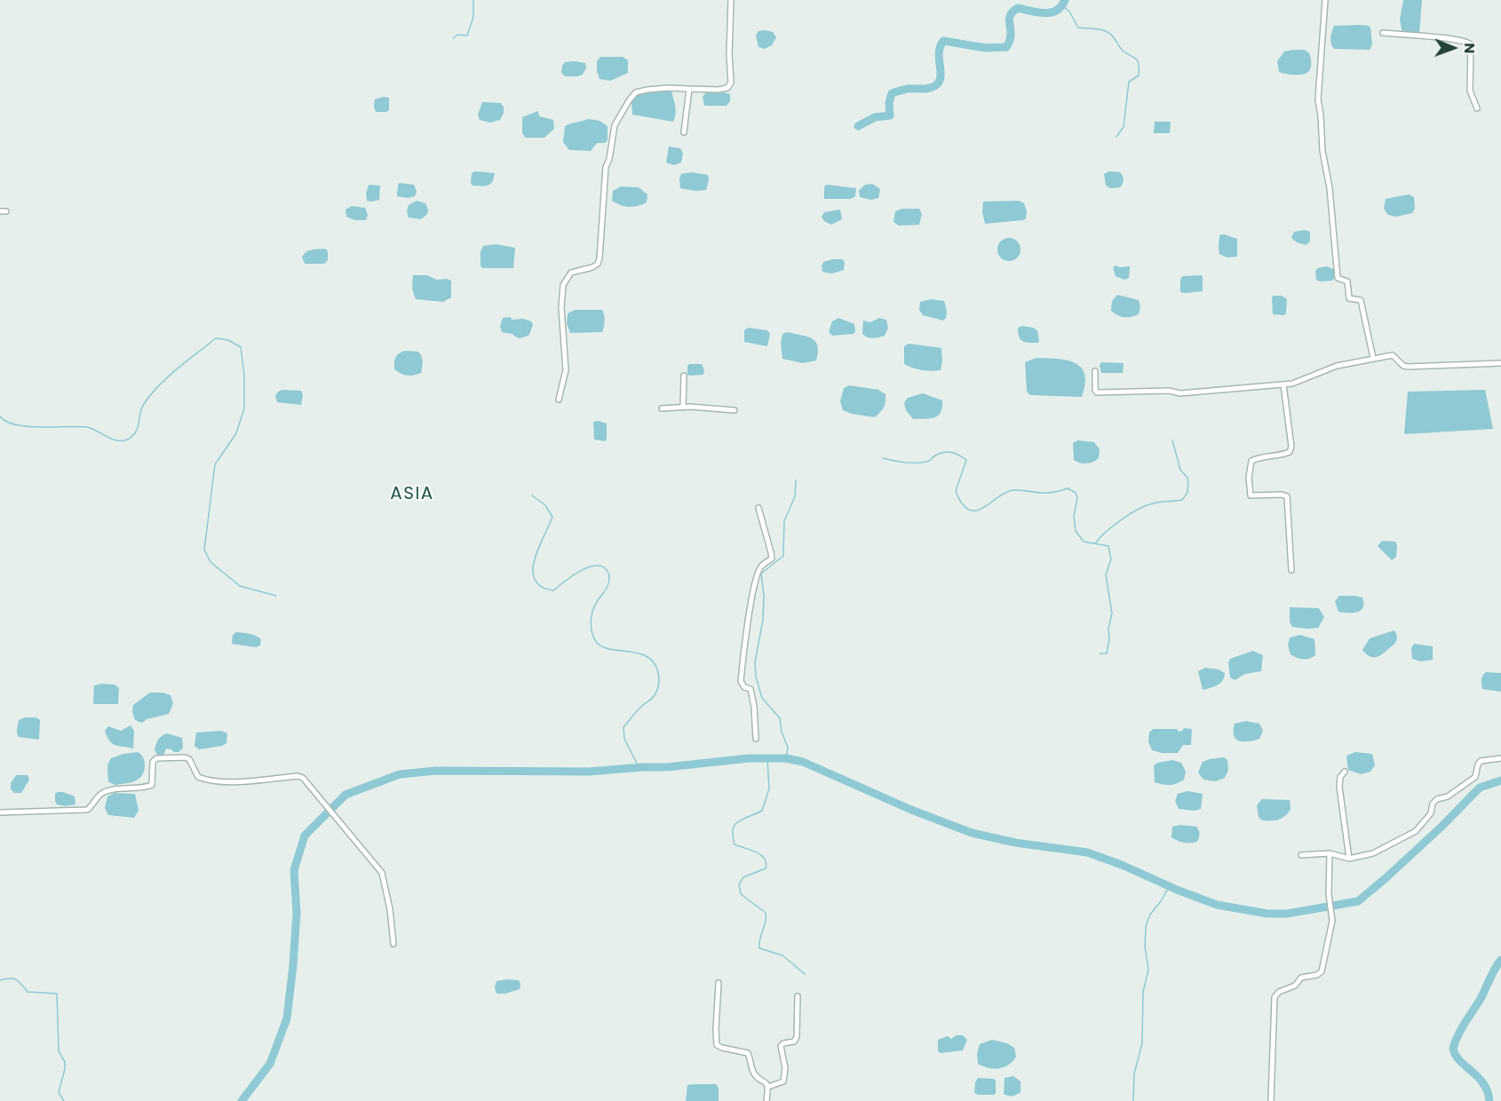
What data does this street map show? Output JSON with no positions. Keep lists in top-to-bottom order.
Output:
{
  "districts": ["ASIA"],
  "north": "right"
}
